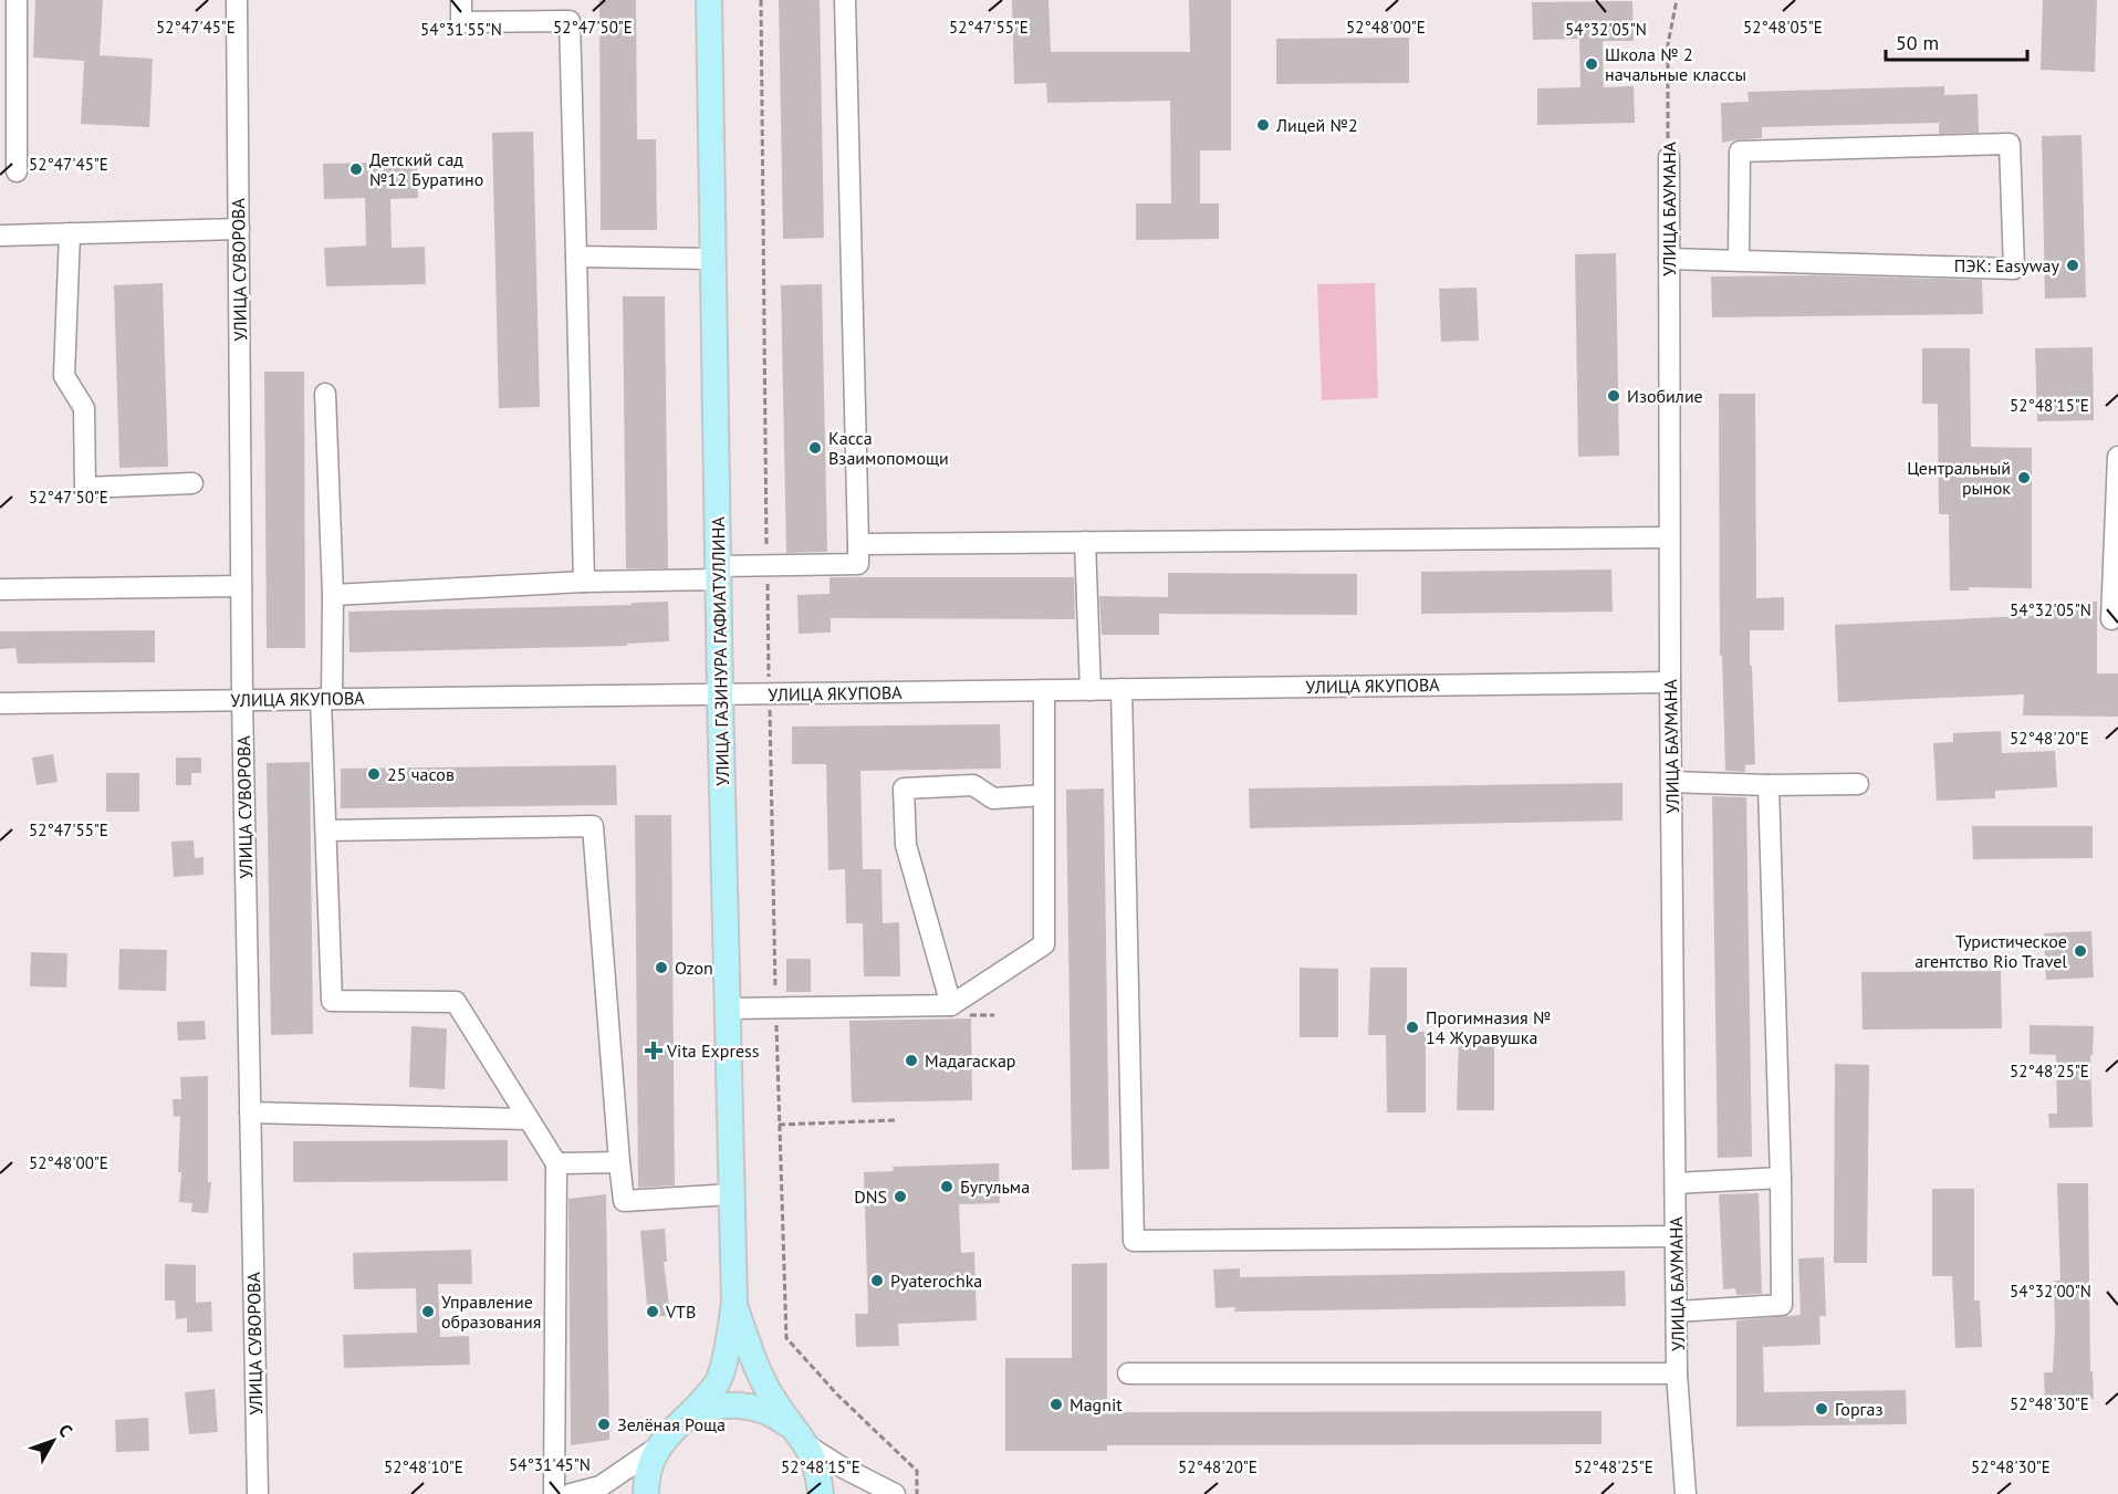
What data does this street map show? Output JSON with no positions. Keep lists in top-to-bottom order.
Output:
{
  "streets": {
    "main road": ["УЛИЦА ГАЗИНУРА ГАФИАТУЛЛИНА"],
    "street": ["УЛИЦА БАУМАНА", "УЛИЦА СУВОРОВА", "УЛИЦА ЯКУПОВА"]
  },
  "crossings": [
    ["УЛИЦА БАУМАНА", "УЛИЦА ЯКУПОВА"],
    ["УЛИЦА СУВОРОВА", "УЛИЦА ЯКУПОВА"],
    ["УЛИЦА ГАЗИНУРА ГАФИАТУЛЛИНА", "УЛИЦА ЯКУПОВА"]
  ],
  "places": {
    "other": [
      "Школа № 2 начальные классы",
      "Лицей №2",
      "Детский сад №12 Буратино",
      "ПЭК: Easyway",
      "Изобилие",
      "Касса Взаимопомощи",
      "Центральный рынок",
      "25 часов",
      "Туристическое агентство Rio Travel",
      "Ozon",
      "Прогимназия № 14 Журавушка",
      "Мадагаскар",
      "Бугульма",
      "DNS",
      "Pyaterochka",
      "Управление образования",
      "VTB",
      "Magnit",
      "Горгаз",
      "Зелёная Роща"
    ],
    "health": ["Vita Express"]
  },
  "scale_bar": "50 m",
  "north": "top right",
  "coordinates": [
    "52°47'50\"E",
    "52°47'55\"E",
    "52°48'00\"E",
    "52°48'05\"E",
    "52°47'45\"E",
    "54°31'55\"N",
    "54°32'05\"N",
    "52°48'15\"E",
    "52°48'20\"E",
    "52°48'25\"E",
    "54°32'00\"N",
    "52°48'30\"E",
    "54°31'45\"N",
    "52°48'10\"E"
  ]
}
